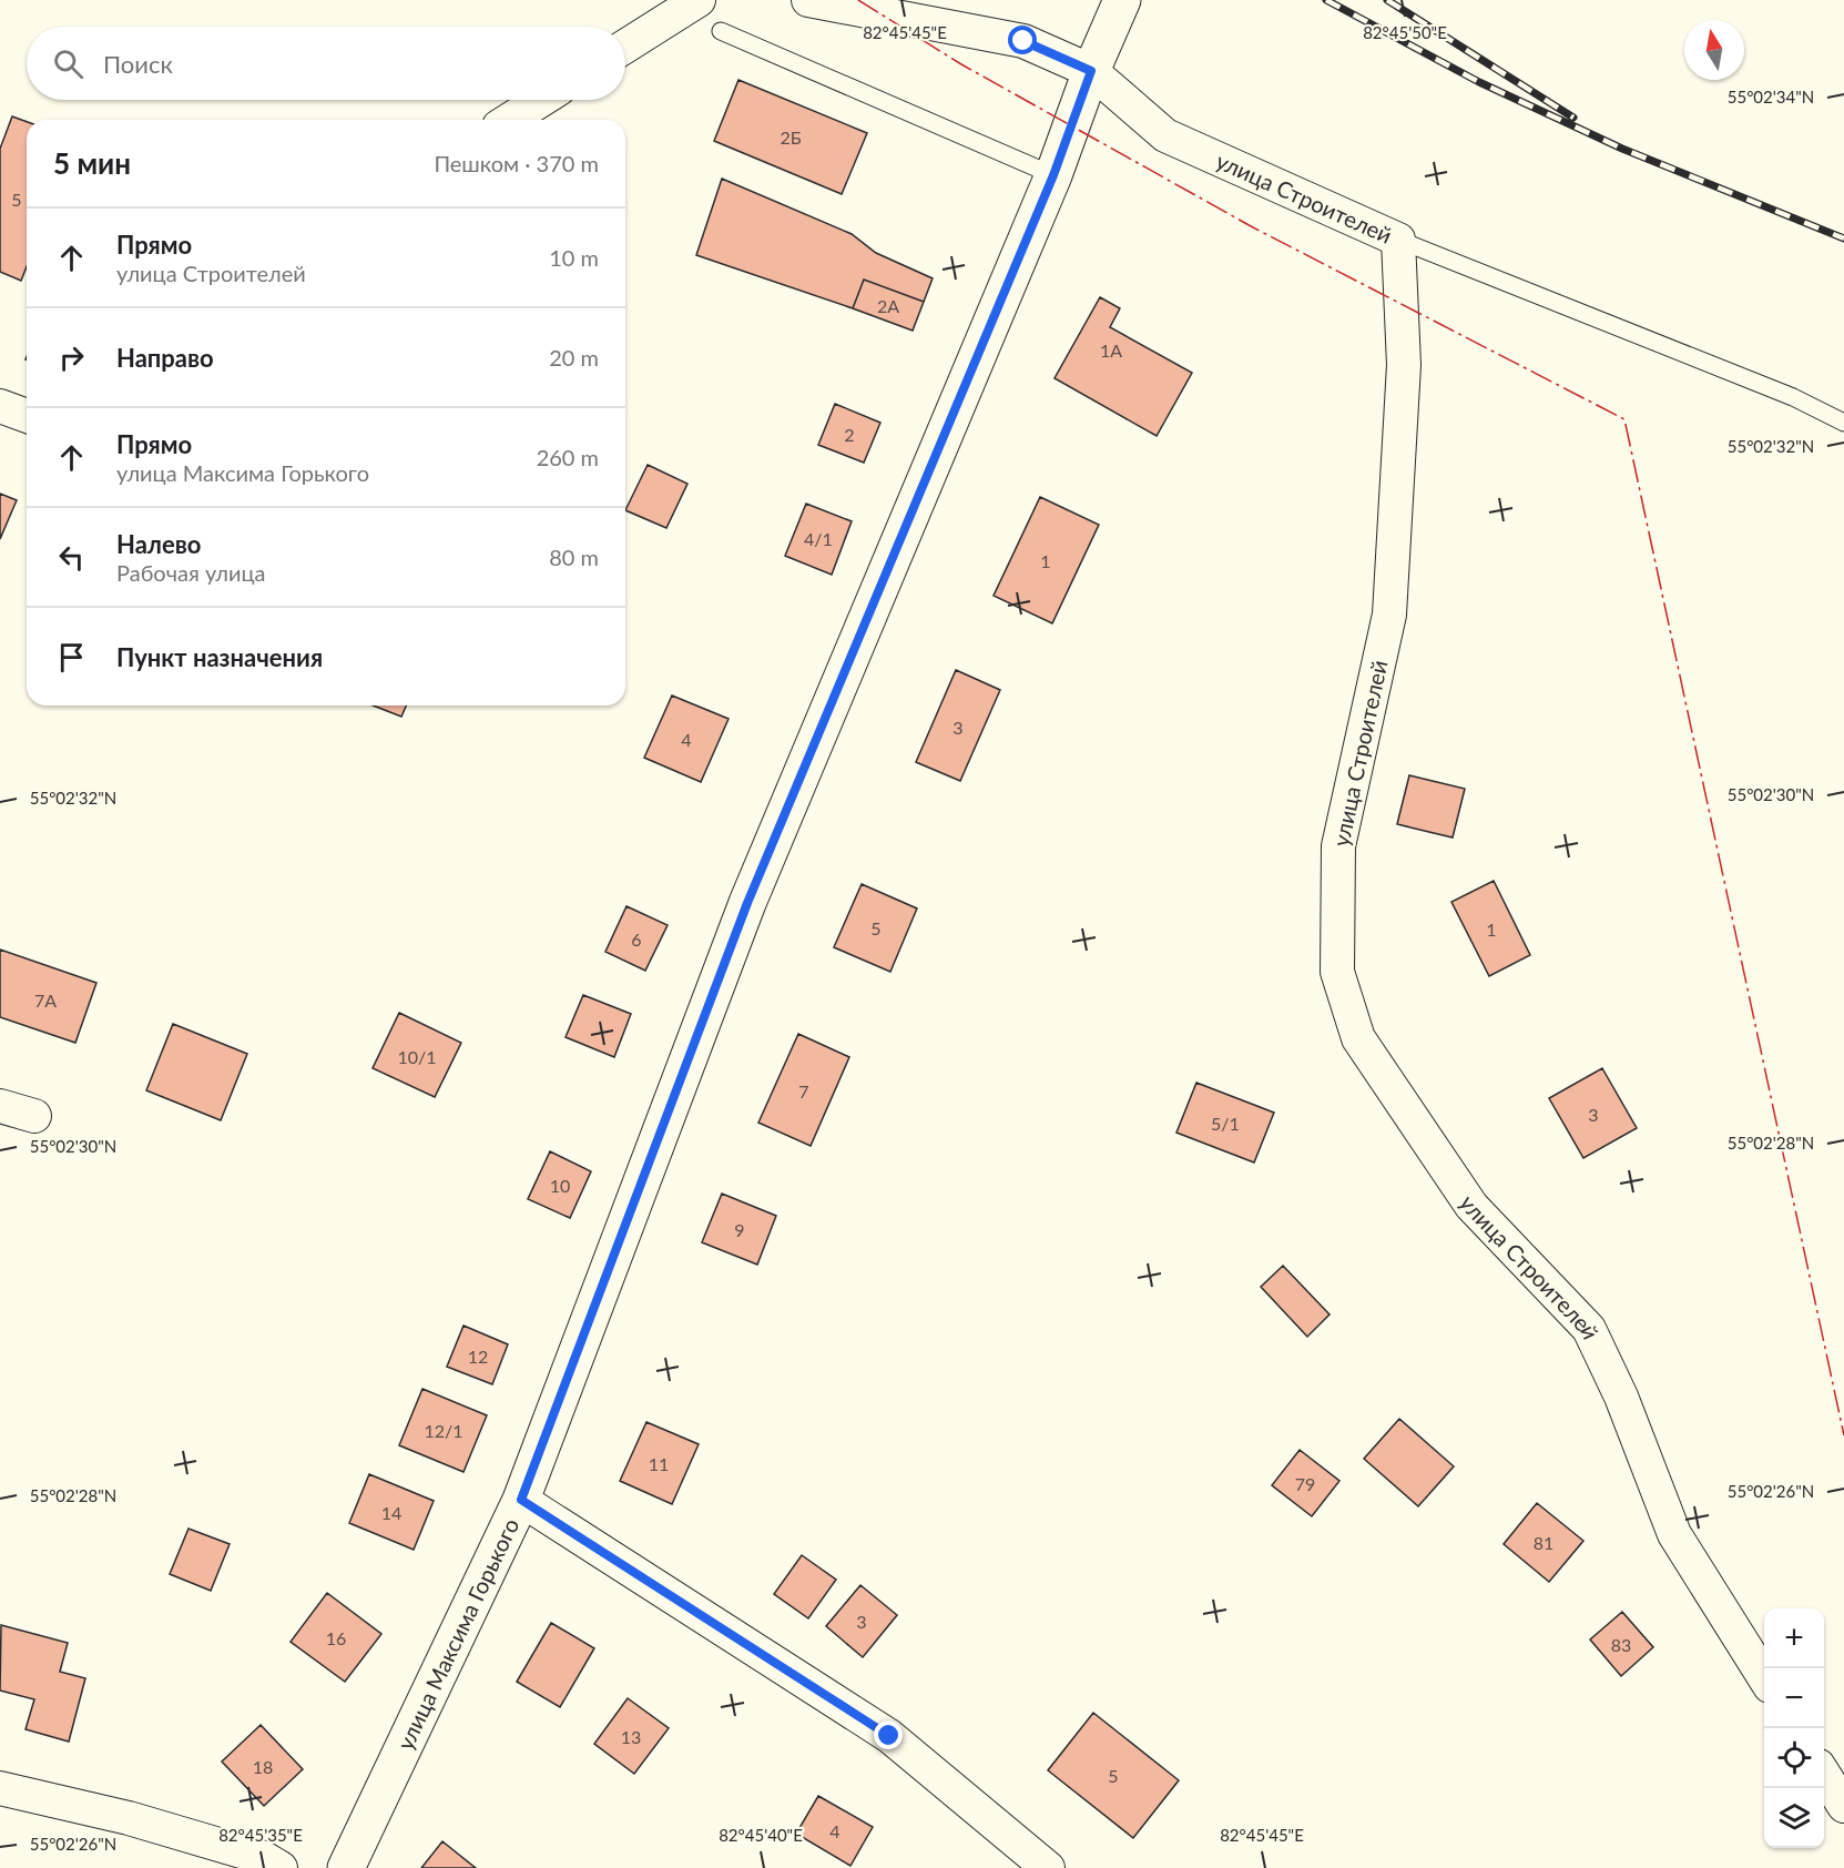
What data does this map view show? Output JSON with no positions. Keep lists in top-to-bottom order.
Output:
{
  "streets": {
    "street": ["улица Строителей", "улица Максима Горького"]
  },
  "crossings": [
    ["улица Строителей", "улица Максима Горького"]
  ],
  "house_numbers": [
    "2Б",
    "5",
    "2А",
    "1А",
    "2",
    "4/1",
    "1",
    "3",
    "4",
    "5",
    "1",
    "6",
    "7А",
    "10/1",
    "7",
    "3",
    "5/1",
    "10",
    "9",
    "12",
    "12/1",
    "11",
    "79",
    "14",
    "81",
    "3",
    "16",
    "83",
    "13",
    "18",
    "5",
    "4"
  ],
  "north": "top",
  "page": {
    "search": "Поиск",
    "heading": ["5 мин", "Пешком · 370 m"],
    "list": [
      ["Прямо", "улица Строителей", "10 m"],
      ["Направо", "20 m"],
      ["Прямо", "улица Максима Горького", "260 m"],
      ["Налево", "Рабочая улица", "80 m"],
      "Пункт назначения"
    ],
    "map_buttons": ["+", "−"]
  },
  "coordinates": [
    "82°45'45\"E",
    "82°45'50\"E",
    "55°02'34\"N",
    "55°02'32\"N",
    "55°02'30\"N",
    "55°02'28\"N",
    "55°02'26\"N",
    "82°45'35\"E",
    "82°45'40\"E"
  ]
}
